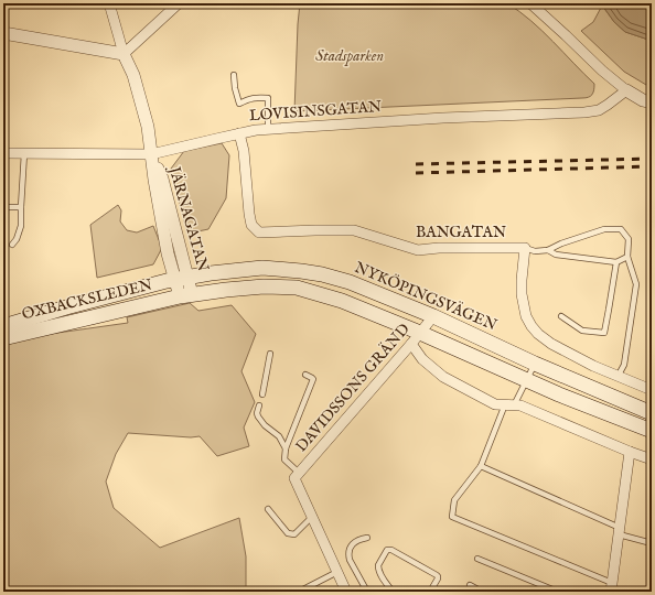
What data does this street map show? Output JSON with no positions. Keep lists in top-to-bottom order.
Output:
{
  "streets": {
    "main road": ["NYKÖPINGSVÄGEN", "OXBACKSLEDEN"],
    "street": [
      "LOVISINSGATAN",
      "JÄRNAGATAN",
      "BANGATAN",
      "DAVIDSSONS GRÄND"
    ]
  },
  "crossings": [
    ["LOVISINSGATAN", "JÄRNAGATAN"],
    ["LOVISINSGATAN", "BANGATAN"],
    ["JÄRNAGATAN", "NYKÖPINGSVÄGEN"],
    ["JÄRNAGATAN", "OXBACKSLEDEN"],
    ["NYKÖPINGSVÄGEN", "OXBACKSLEDEN"],
    ["NYKÖPINGSVÄGEN", "DAVIDSSONS GRÄND"]
  ],
  "parks": ["Stadsparken"]
}
